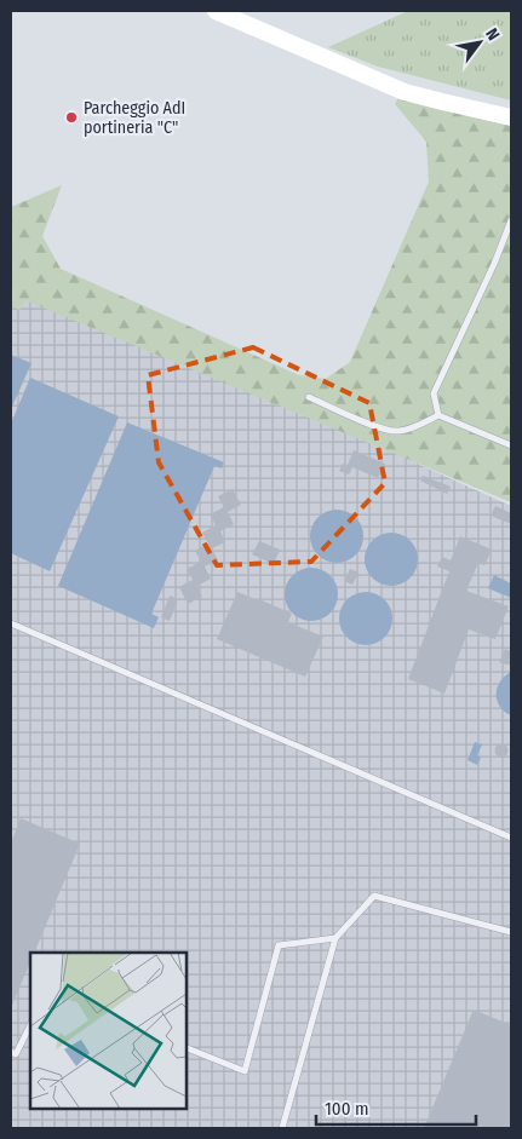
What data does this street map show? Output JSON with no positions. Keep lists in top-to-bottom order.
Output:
{
  "places": ["Parcheggio AdI portineria \"C\""],
  "scale_bar": "100 m",
  "north": "top right"
}
